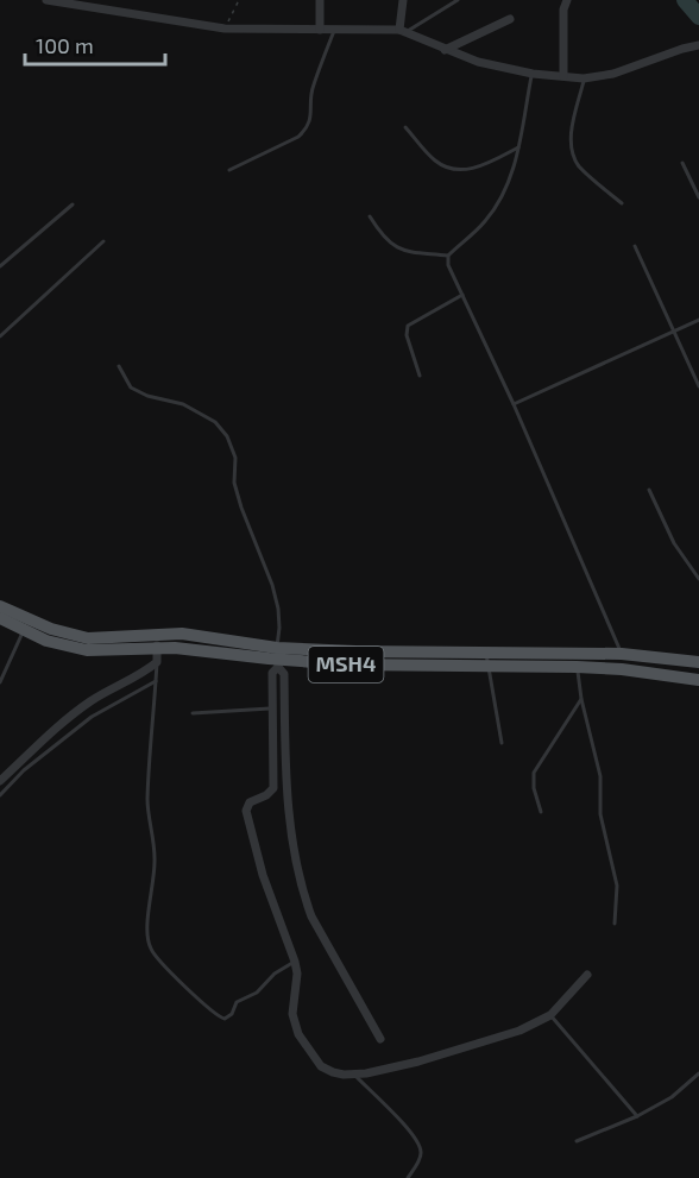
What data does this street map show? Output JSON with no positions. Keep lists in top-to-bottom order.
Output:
{
  "streets": {
    "main road": ["MSH4"]
  },
  "scale_bar": "100 m"
}
